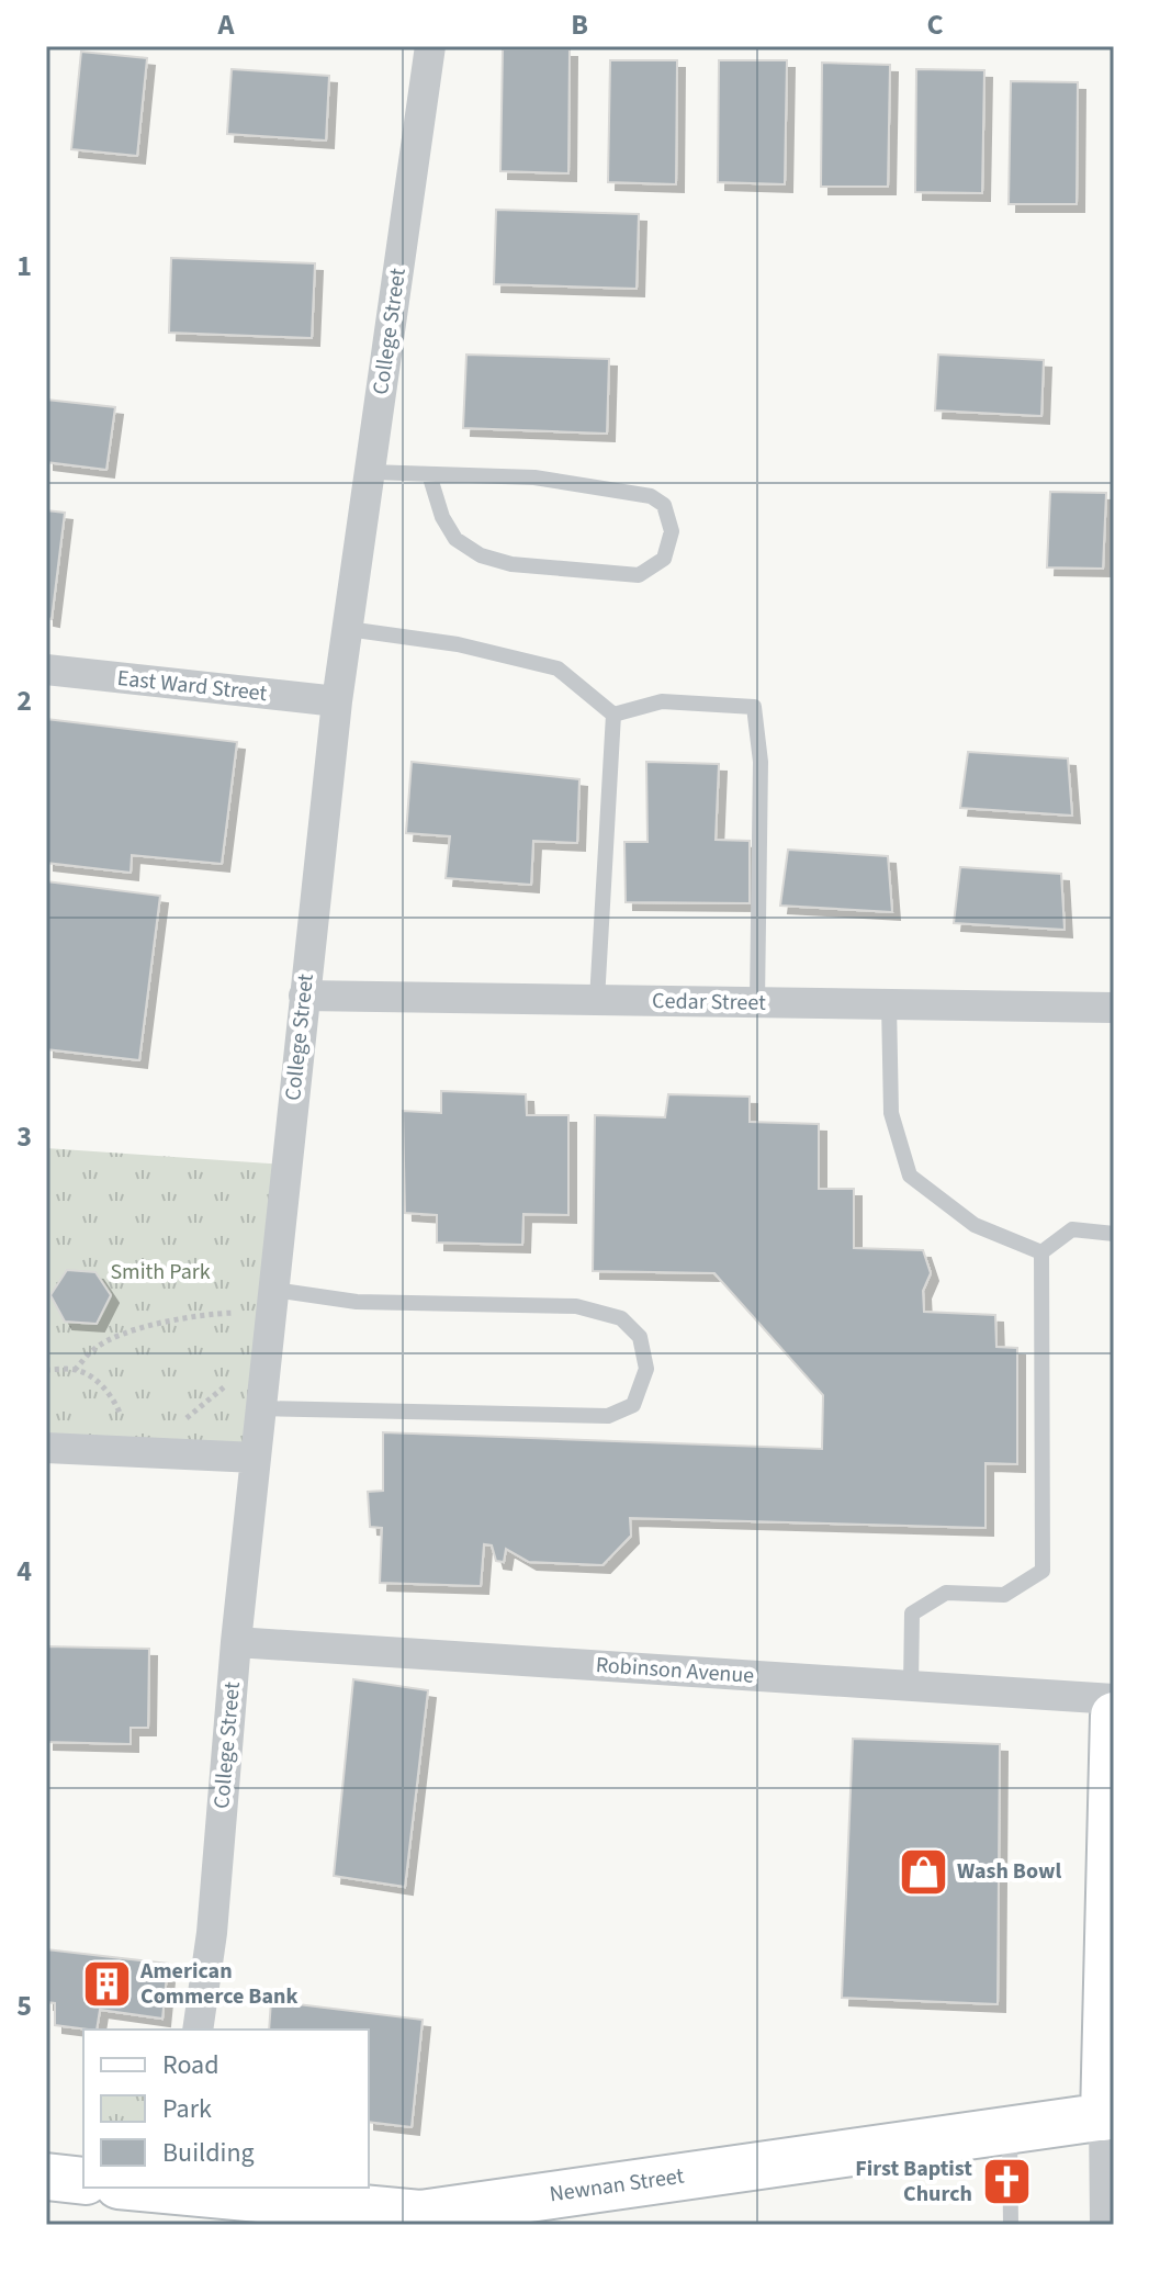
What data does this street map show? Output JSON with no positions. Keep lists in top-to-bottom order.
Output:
{
  "streets": {
    "main road": ["Newnan Street"],
    "street": [
      "College Street",
      "East Ward Street",
      "Cedar Street",
      "Robinson Avenue"
    ]
  },
  "crossings": [
    ["College Street", "East Ward Street"],
    ["College Street", "Cedar Street"],
    ["College Street", "Robinson Avenue"]
  ],
  "parks": ["Smith Park"],
  "places": {
    "shop": ["Wash Bowl"],
    "building": ["American Commerce Bank"],
    "church": ["First Baptist Church"]
  },
  "legend": ["Road", "Park", "Building"],
  "grid": {
    "columns": ["A", "B", "C"],
    "rows": [
      "1",
      "2",
      "3",
      "4",
      "5"
    ]
  }
}
